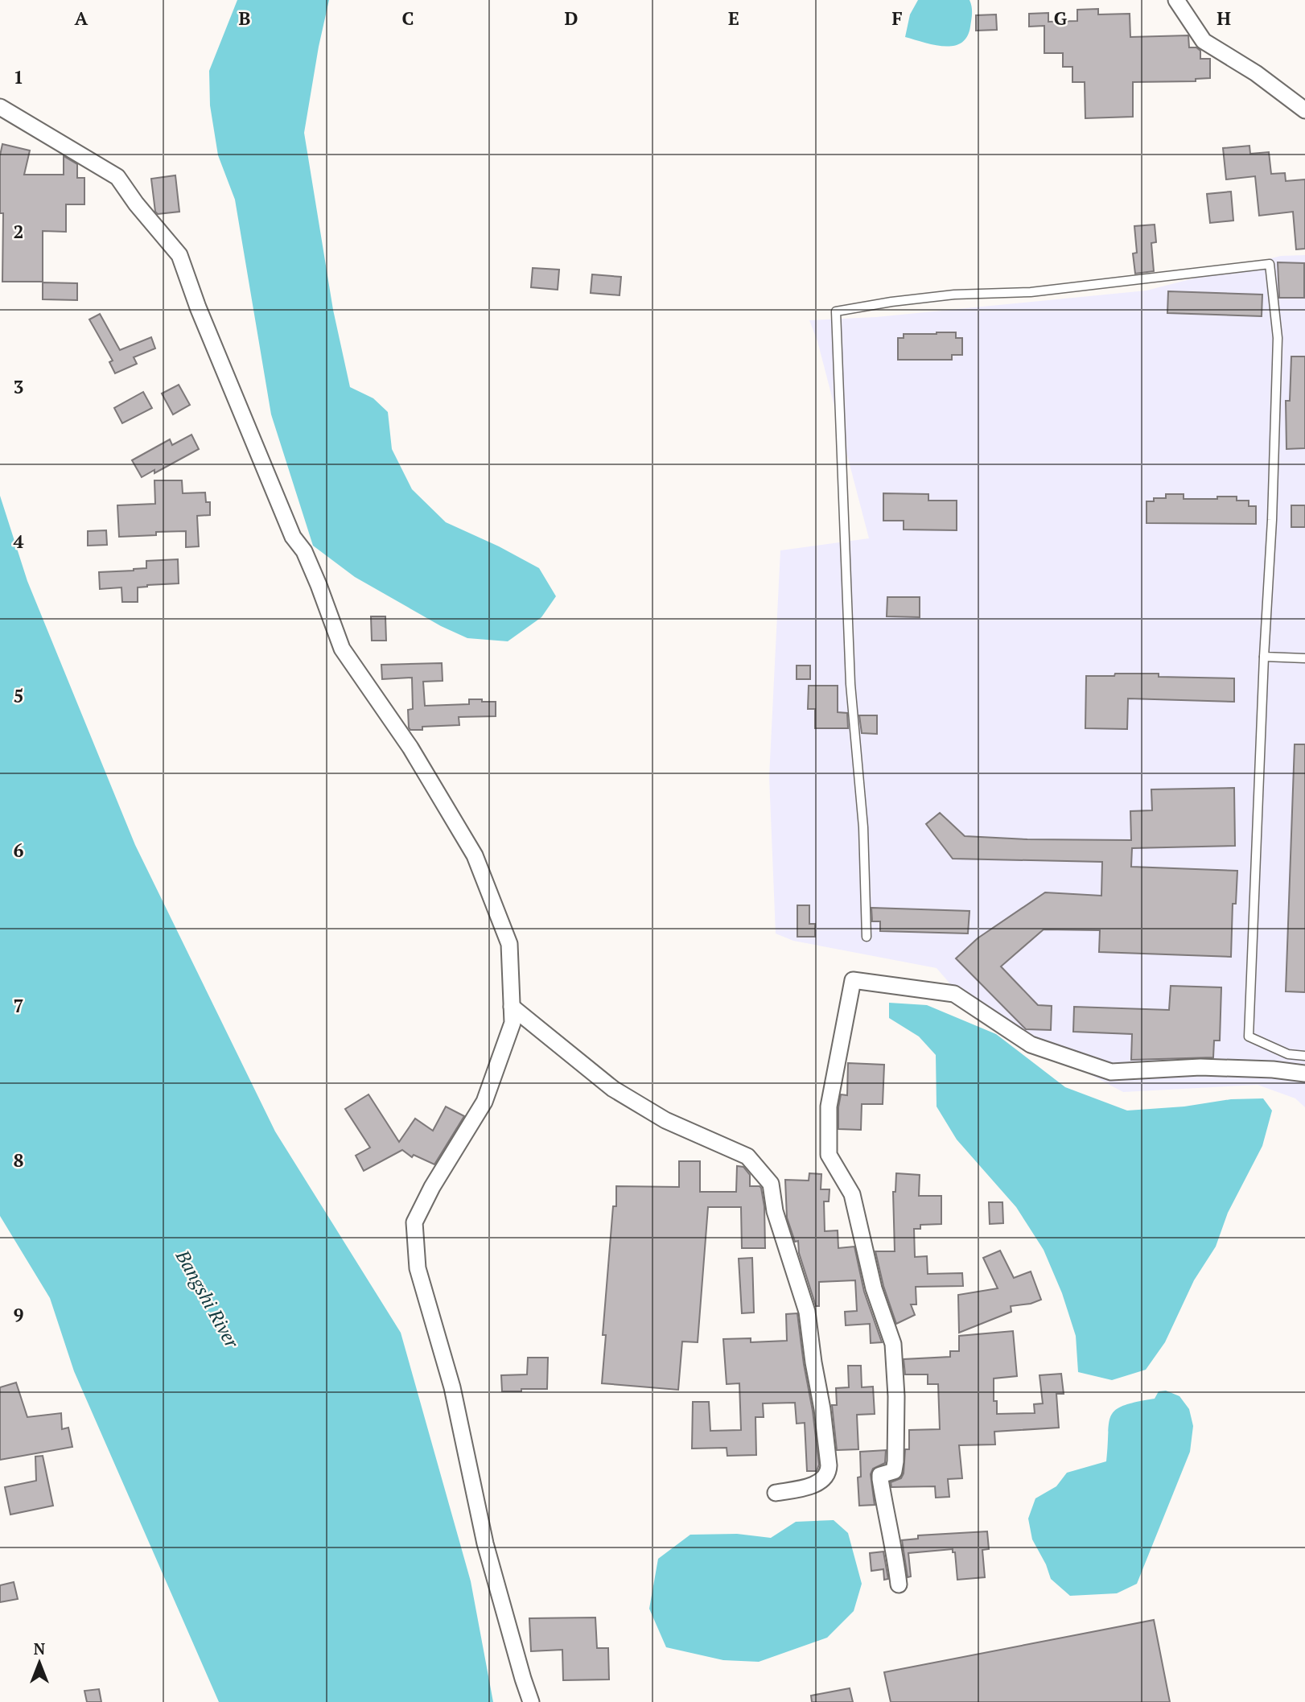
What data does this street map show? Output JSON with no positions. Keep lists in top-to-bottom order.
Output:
{
  "water": ["Bangshi River"],
  "north": "top",
  "grid": {
    "columns": [
      "A",
      "B",
      "C",
      "D",
      "E",
      "F",
      "G",
      "H"
    ],
    "rows": [
      "1",
      "2",
      "3",
      "4",
      "5",
      "6",
      "7",
      "8",
      "9"
    ]
  }
}
